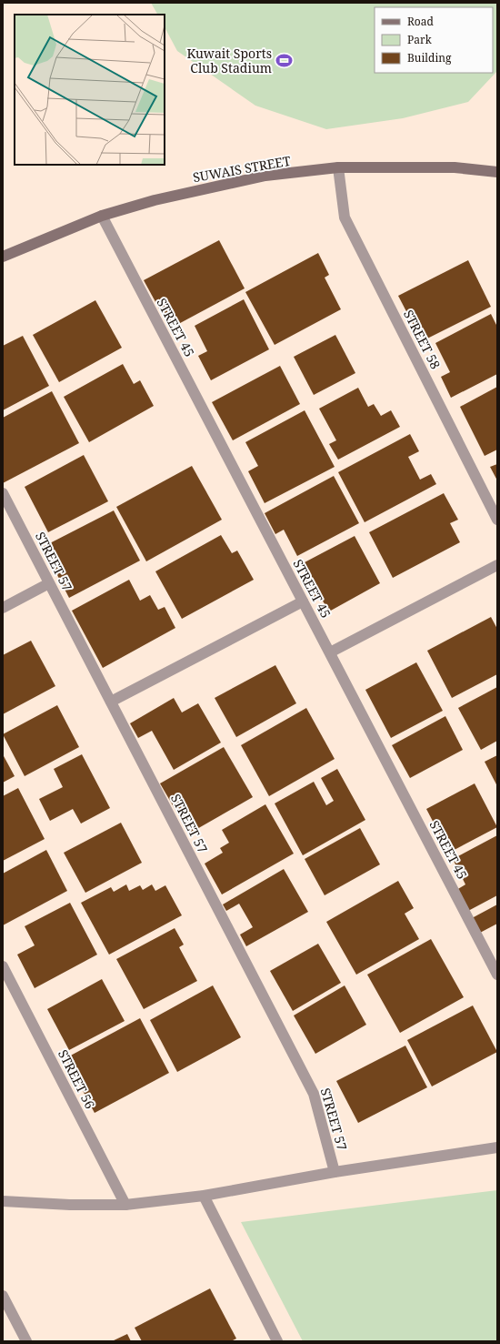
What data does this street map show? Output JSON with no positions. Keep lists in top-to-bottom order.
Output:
{
  "streets": {
    "street": [
      "SUWAIS STREET",
      "STREET 45",
      "STREET 58",
      "STREET 57",
      "STREET 56"
    ]
  },
  "crossings": [
    ["SUWAIS STREET", "STREET 45"],
    ["SUWAIS STREET", "STREET 58"]
  ],
  "places": {
    "sports": ["Kuwait Sports Club Stadium"]
  },
  "legend": ["Road", "Park", "Building"]
}
